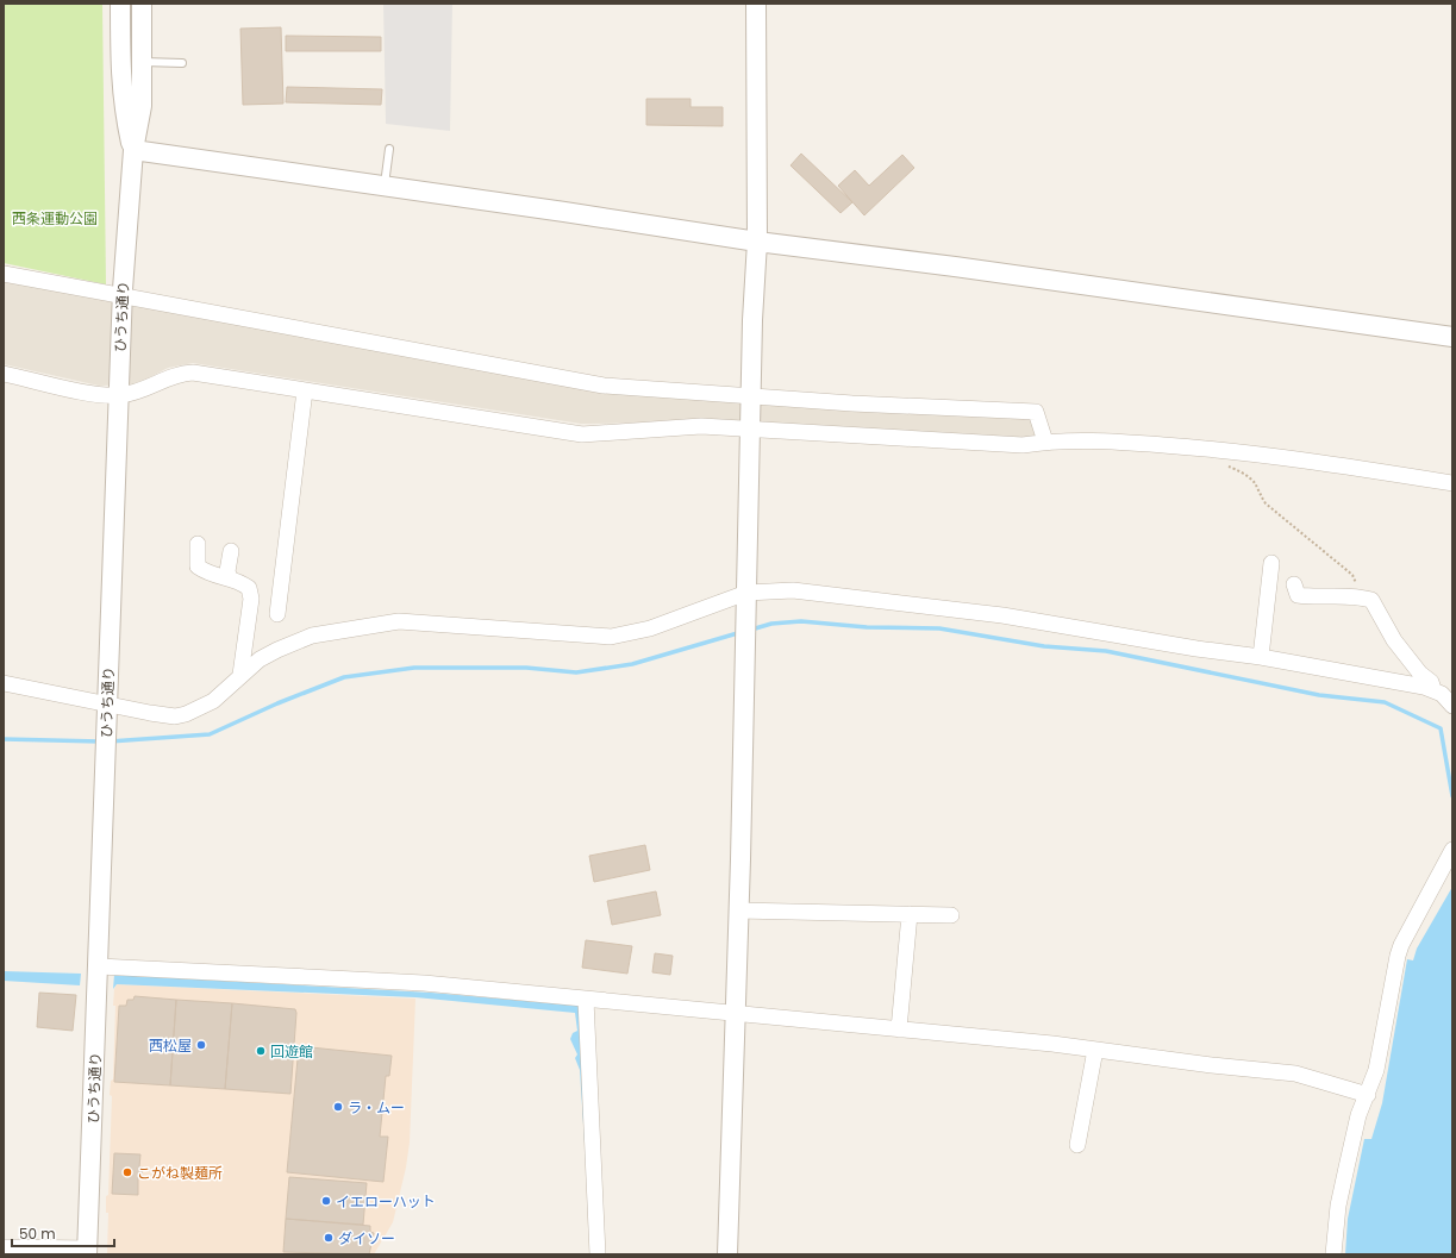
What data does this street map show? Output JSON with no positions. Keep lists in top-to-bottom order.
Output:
{
  "streets": {
    "street": ["ひうち通り"]
  },
  "parks": ["西条運動公園"],
  "places": [
    "西松屋",
    "回遊館",
    "ラ・ムー",
    "こがね製麺所",
    "イエローハット",
    "ダイソー"
  ],
  "scale_bar": "50 m"
}
